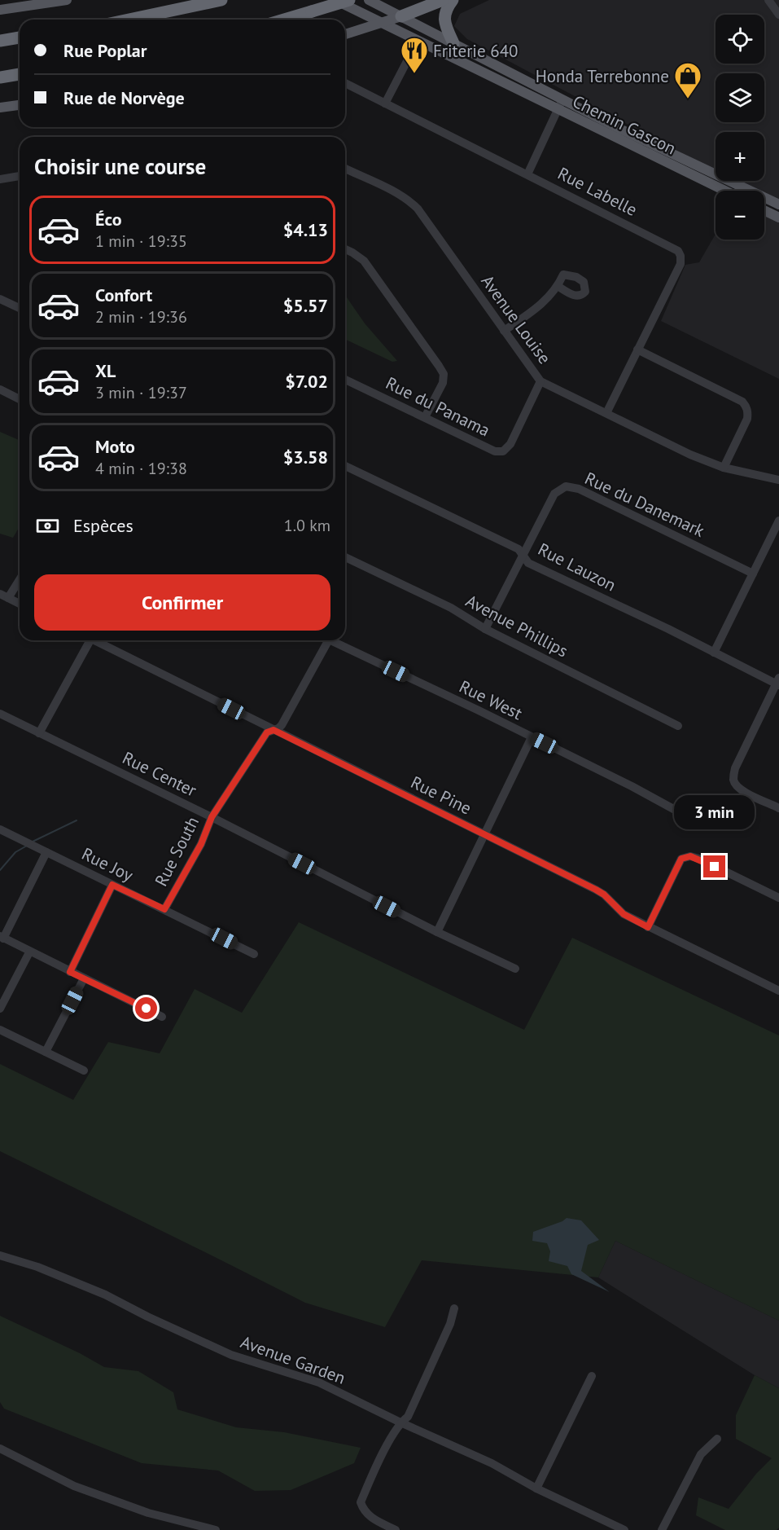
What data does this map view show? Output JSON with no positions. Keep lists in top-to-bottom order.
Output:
{
  "streets": {
    "main road": ["Chemin Gascon"],
    "street": [
      "Rue Labelle",
      "Avenue Louise",
      "Rue du Panama",
      "Rue du Danemark",
      "Rue Lauzon",
      "Avenue Phillips",
      "Rue West",
      "Rue Center",
      "Rue Pine",
      "Rue South",
      "Rue Joy",
      "Avenue Garden"
    ]
  },
  "crossings": [
    ["Rue Labelle", "Avenue Louise"],
    ["Avenue Louise", "Rue du Panama"],
    ["Rue du Danemark", "Rue Lauzon"],
    ["Rue du Danemark", "Avenue Phillips"],
    ["Rue Center", "Rue South"],
    ["Rue Pine", "Rue South"],
    ["Rue South", "Rue Joy"]
  ],
  "places": {
    "restaurant": ["Friterie 640"],
    "shop": ["Honda Terrebonne"]
  },
  "page": {
    "map_buttons": ["+", "−"],
    "banner": ["Rue Poplar", "Rue de Norvège"],
    "heading": "Choisir une course",
    "list": [
      {
        "name": "Éco",
        "note": "1 min · 19:35",
        "value": "$4.13"
      },
      {
        "name": "Confort",
        "note": "2 min · 19:36",
        "value": "$5.57"
      },
      {
        "name": "XL",
        "note": "3 min · 19:37",
        "value": "$7.02"
      },
      {
        "name": "Moto",
        "note": "4 min · 19:38",
        "value": "$3.58"
      }
    ],
    "pay": ["Espèces", "1.0 km"],
    "buttons": "Confirmer",
    "bubble": "3 min"
  }
}
